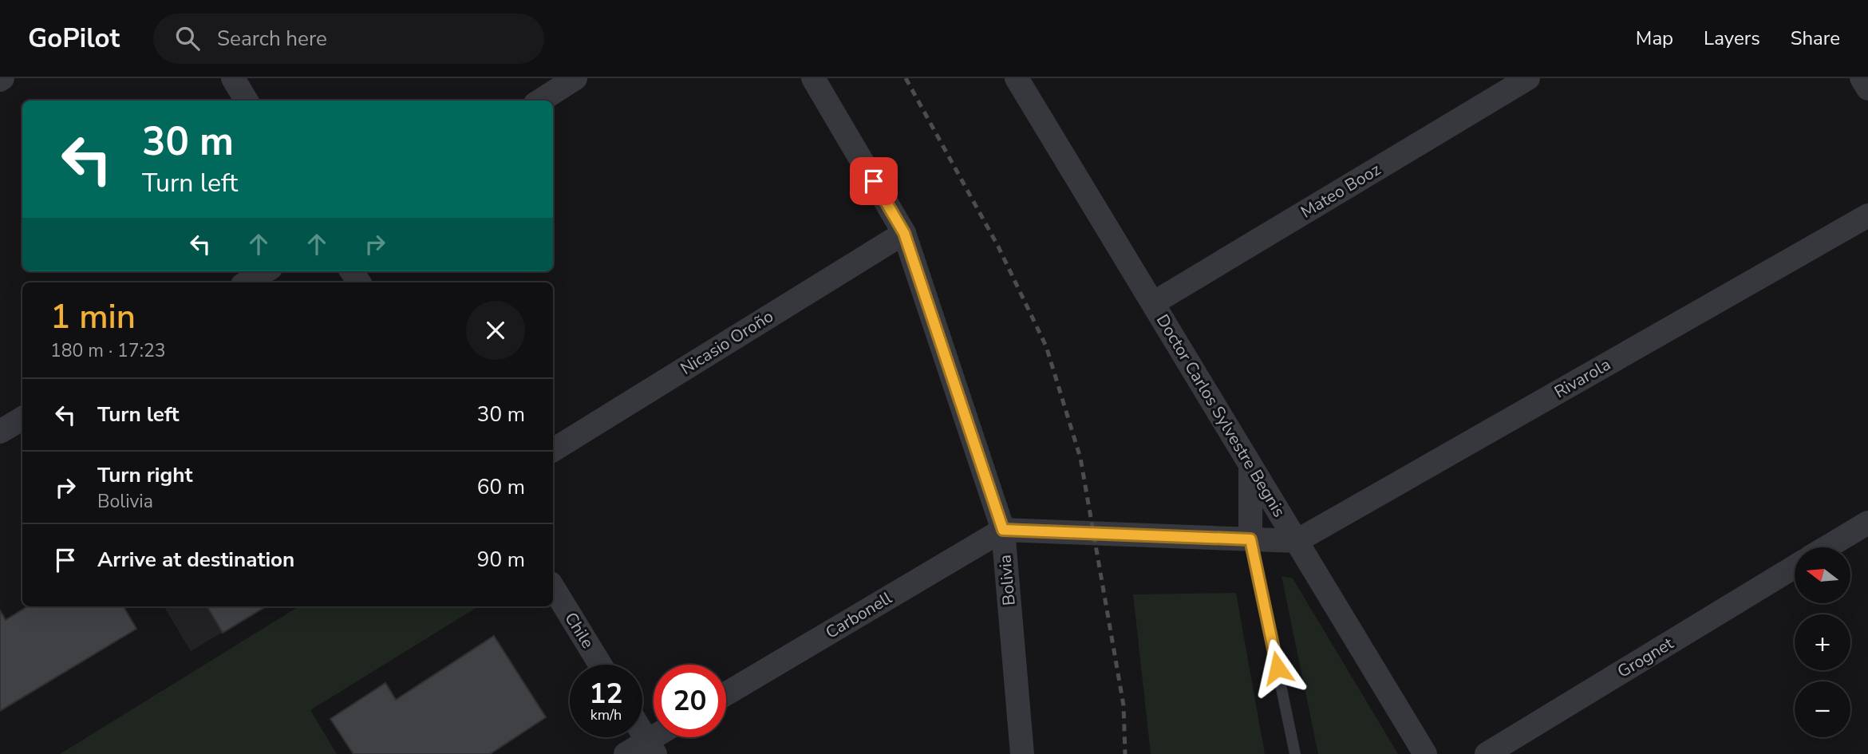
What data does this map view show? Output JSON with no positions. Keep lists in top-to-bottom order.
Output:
{
  "streets": {
    "street": [
      "Mateo Booz",
      "Nicasio Oroño",
      "Rivarola",
      "Doctor Carlos Sylvestre Begnis",
      "Bolivia",
      "Carbonell",
      "Chile",
      "Grognet"
    ]
  },
  "crossings": [
    ["Mateo Booz", "Doctor Carlos Sylvestre Begnis"],
    ["Nicasio Oroño", "Bolivia"],
    ["Rivarola", "Doctor Carlos Sylvestre Begnis"],
    ["Bolivia", "Carbonell"]
  ],
  "north": "left",
  "page": {
    "header": "GoPilot",
    "search": "Search here",
    "nav": ["Map", "Layers", "Share"],
    "turn": ["30 m", "Turn left"],
    "heading": ["1 min", "180 m · 17:23"],
    "list": [
      {
        "name": "Turn left",
        "value": "30 m"
      },
      {
        "name": "Turn right",
        "note": "Bolivia",
        "value": "60 m"
      },
      {
        "name": "Arrive at destination",
        "value": "90 m"
      }
    ],
    "map_buttons": ["+", "−"],
    "speed": "12 km/h",
    "limit": "20"
  }
}
